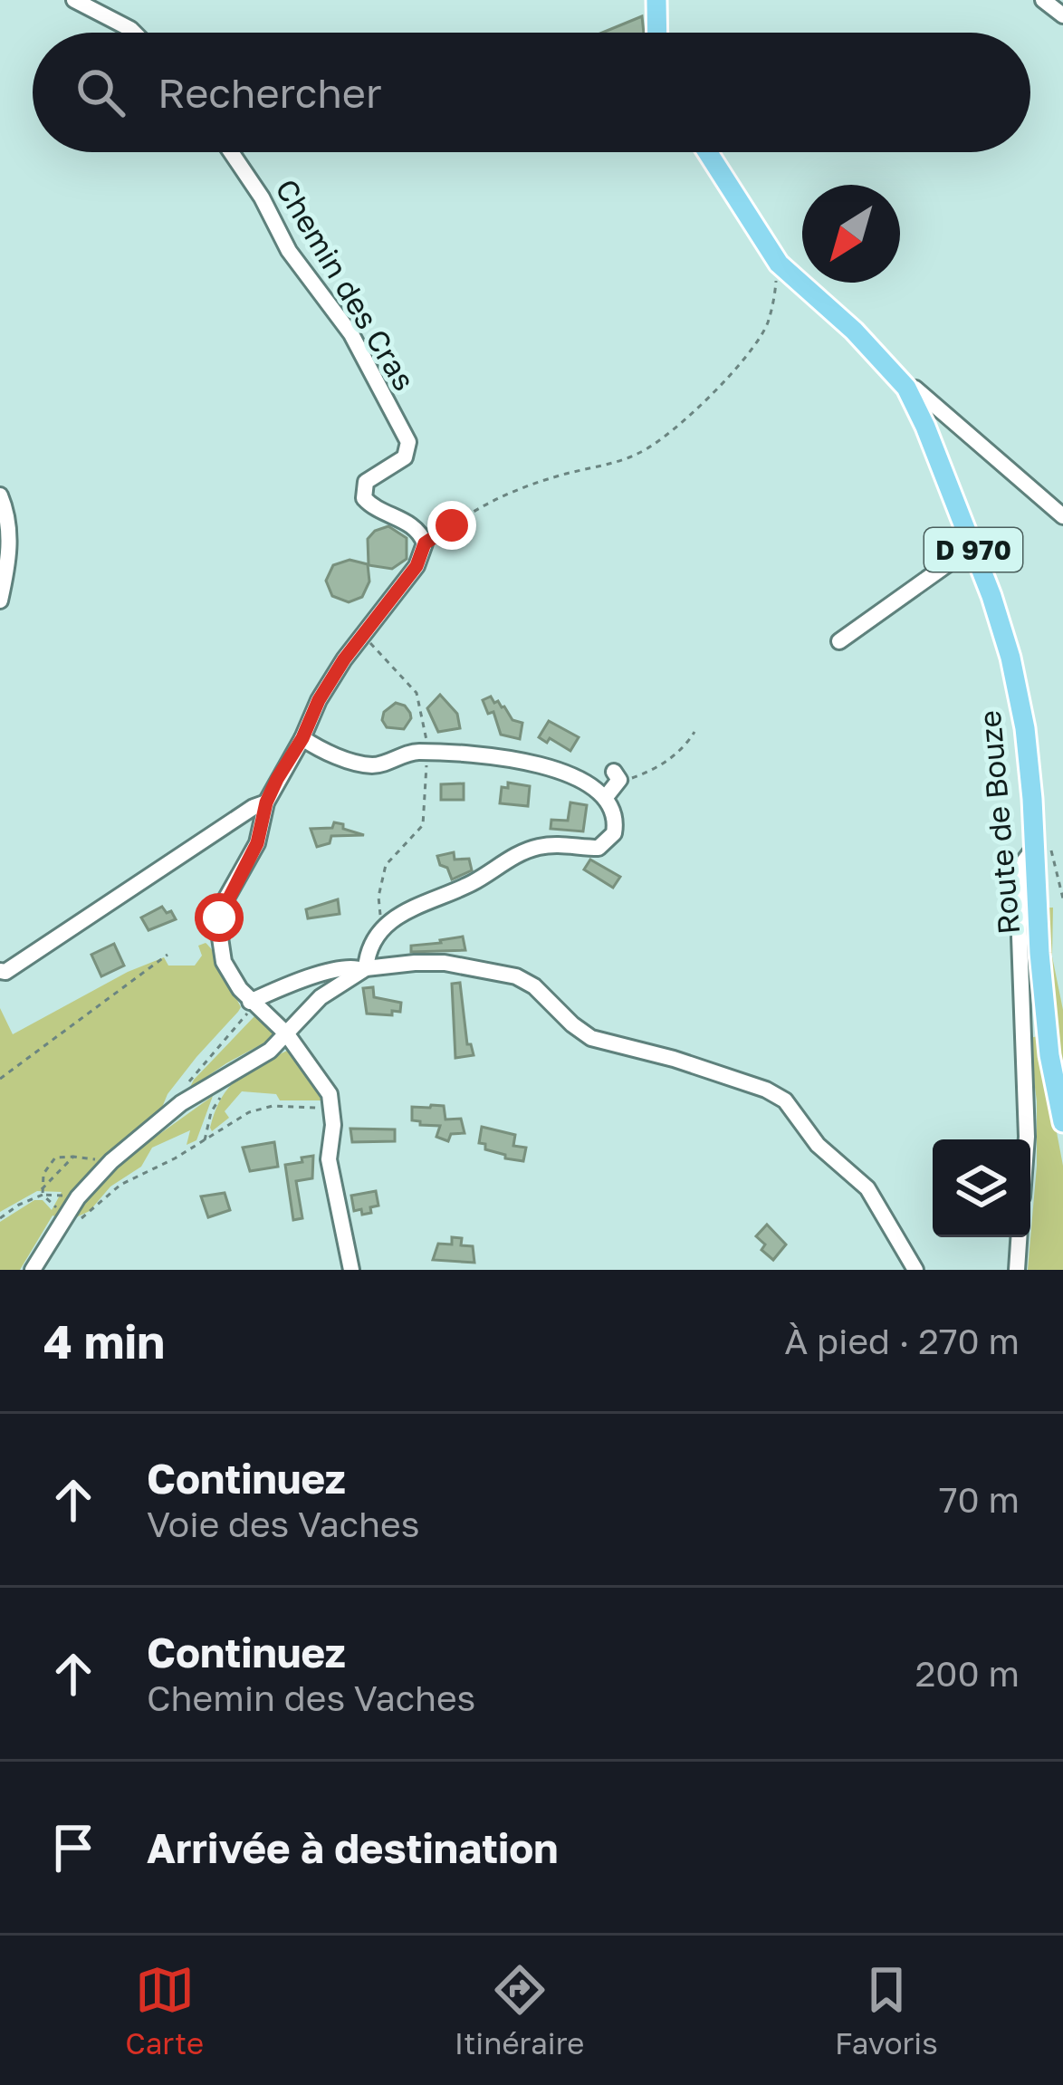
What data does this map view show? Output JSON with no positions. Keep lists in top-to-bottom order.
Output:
{
  "streets": {
    "main road": ["D 970", "Route de Bouze"],
    "street": ["Chemin des Cras"]
  },
  "crossings": [
    ["D 970", "Route de Bouze"]
  ],
  "north": "bottom left",
  "page": {
    "search": "Rechercher",
    "heading": ["4 min", "À pied · 270 m"],
    "list": [
      ["Continuez", "Voie des Vaches", "70 m"],
      ["Continuez", "Chemin des Vaches", "200 m"],
      "Arrivée à destination"
    ],
    "nav": ["Carte", "Itinéraire", "Favoris"]
  }
}
